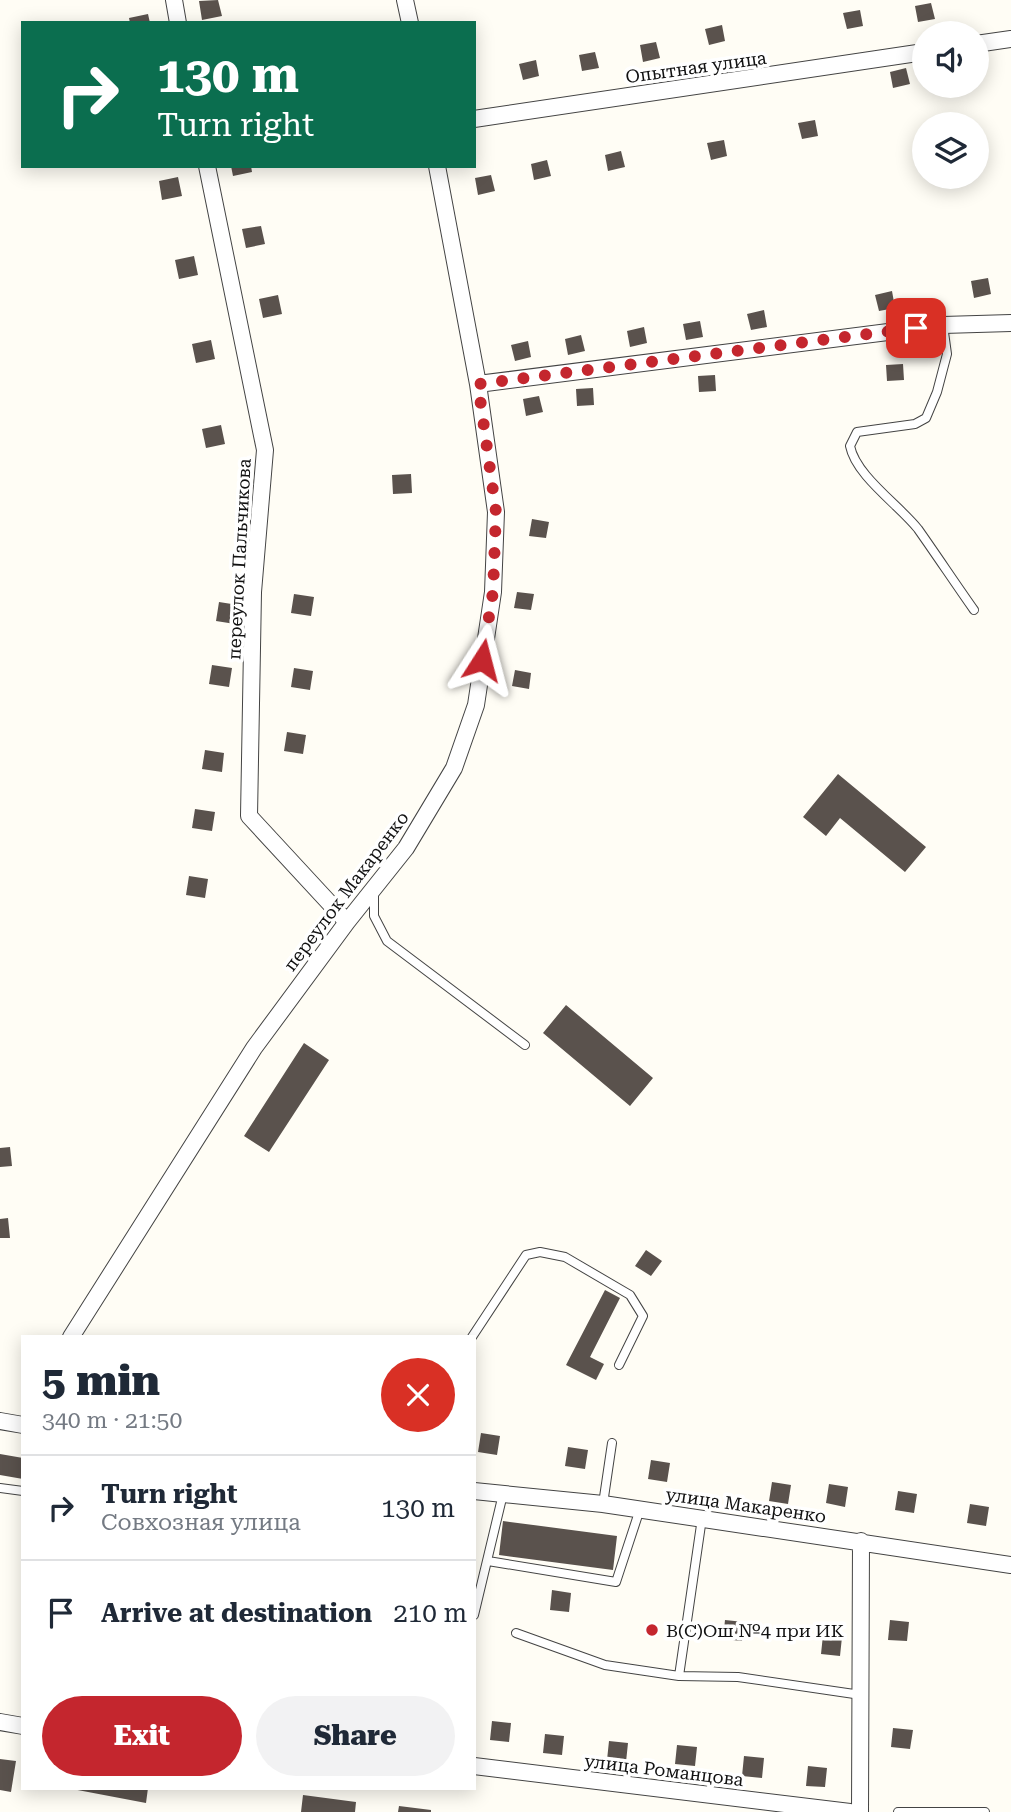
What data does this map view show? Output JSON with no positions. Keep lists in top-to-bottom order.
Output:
{
  "streets": {
    "street": [
      "Опытная улица",
      "переулок Пальчикова",
      "переулок Макаренко",
      "улица Макаренко",
      "улица Романцова"
    ]
  },
  "crossings": [
    ["переулок Пальчикова", "переулок Макаренко"]
  ],
  "places": ["В(С)Ош №4 при ИК"],
  "page": {
    "turn": ["130 m", "Turn right"],
    "heading": ["5 min", "340 m · 21:50"],
    "list": [
      {
        "name": "Turn right",
        "note": "Совхозная улица",
        "value": "130 m"
      },
      {
        "name": "Arrive at destination",
        "value": "210 m"
      }
    ],
    "buttons": ["Exit", "Share"]
  }
}
